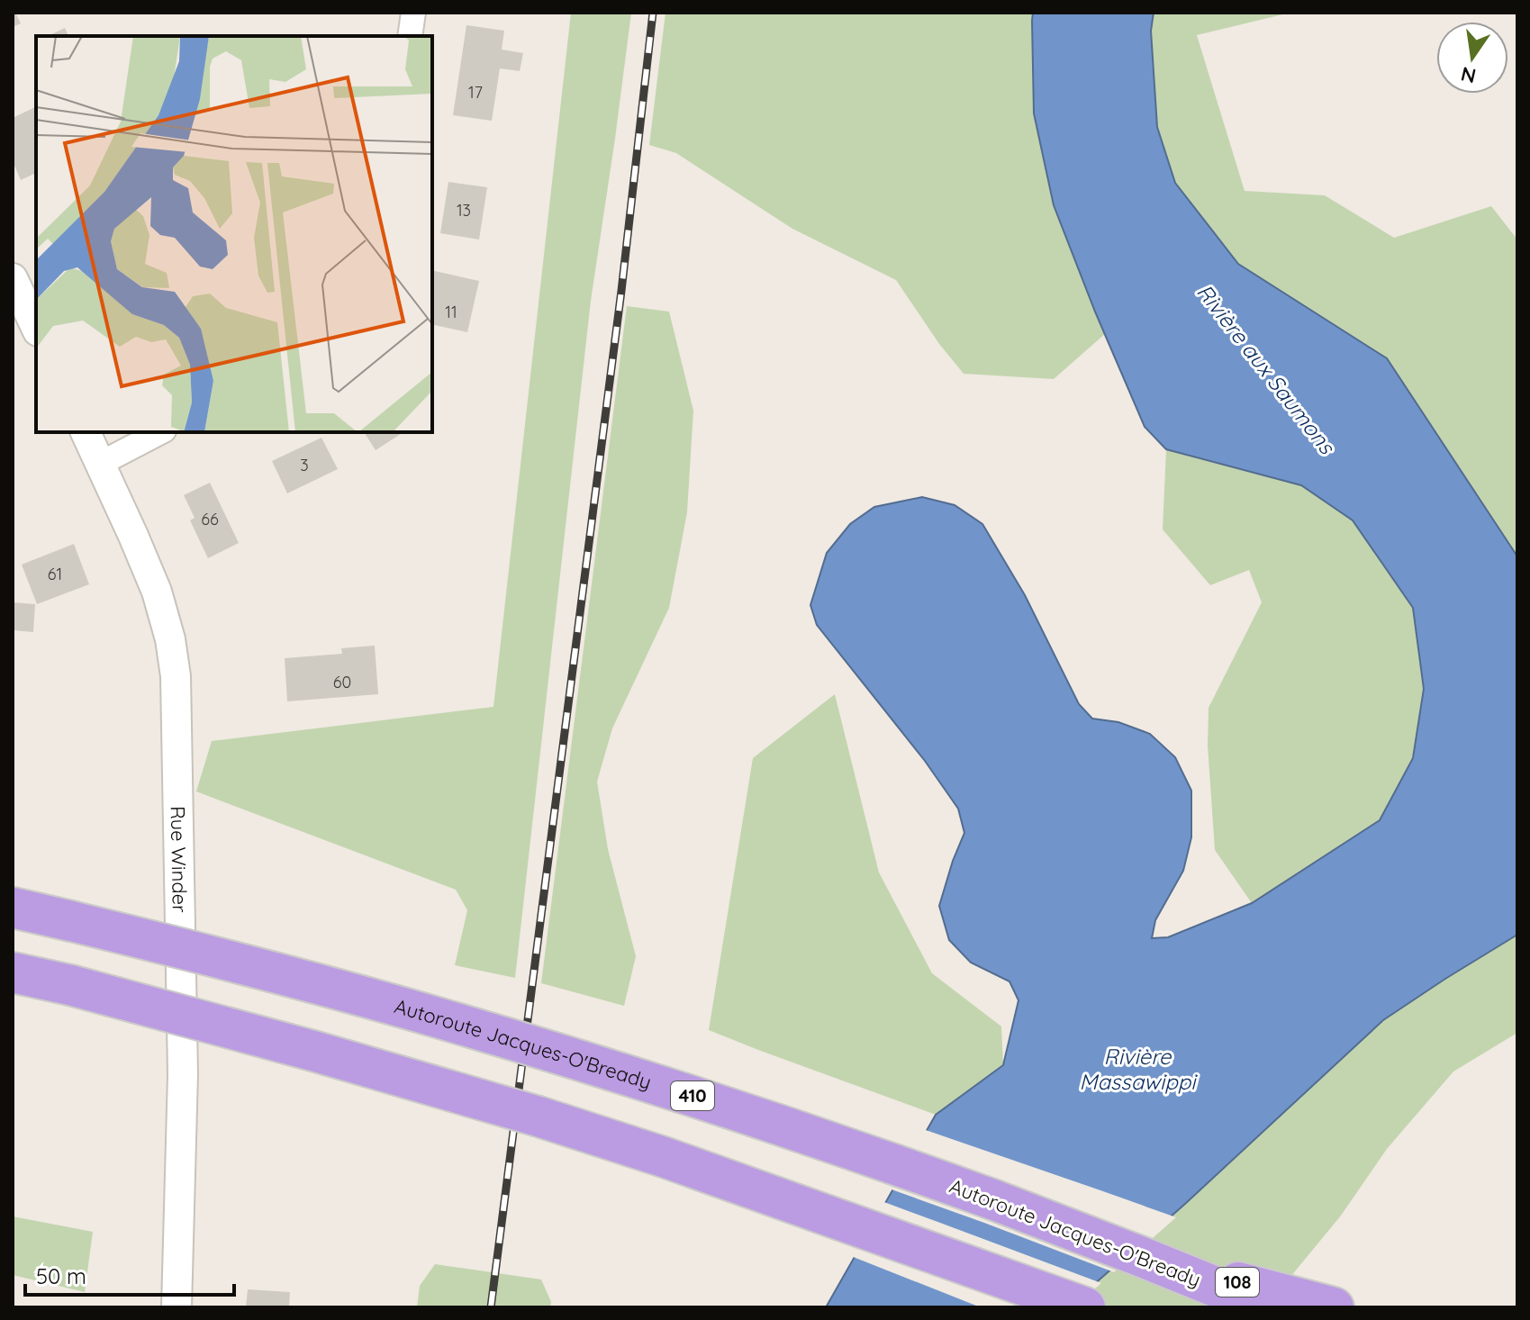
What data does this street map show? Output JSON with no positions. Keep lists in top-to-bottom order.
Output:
{
  "streets": {
    "highway": ["Autoroute Jacques-O'Bready", "410", "108"],
    "street": ["Rue Winder"]
  },
  "crossings": [
    ["Autoroute Jacques-O'Bready", "108"]
  ],
  "water": ["Rivière aux Saumons", "Rivière Massawippi"],
  "house_numbers": [
    "17",
    "13",
    "11",
    "3",
    "66",
    "61",
    "60"
  ],
  "scale_bar": "50 m",
  "north": "bottom"
}
